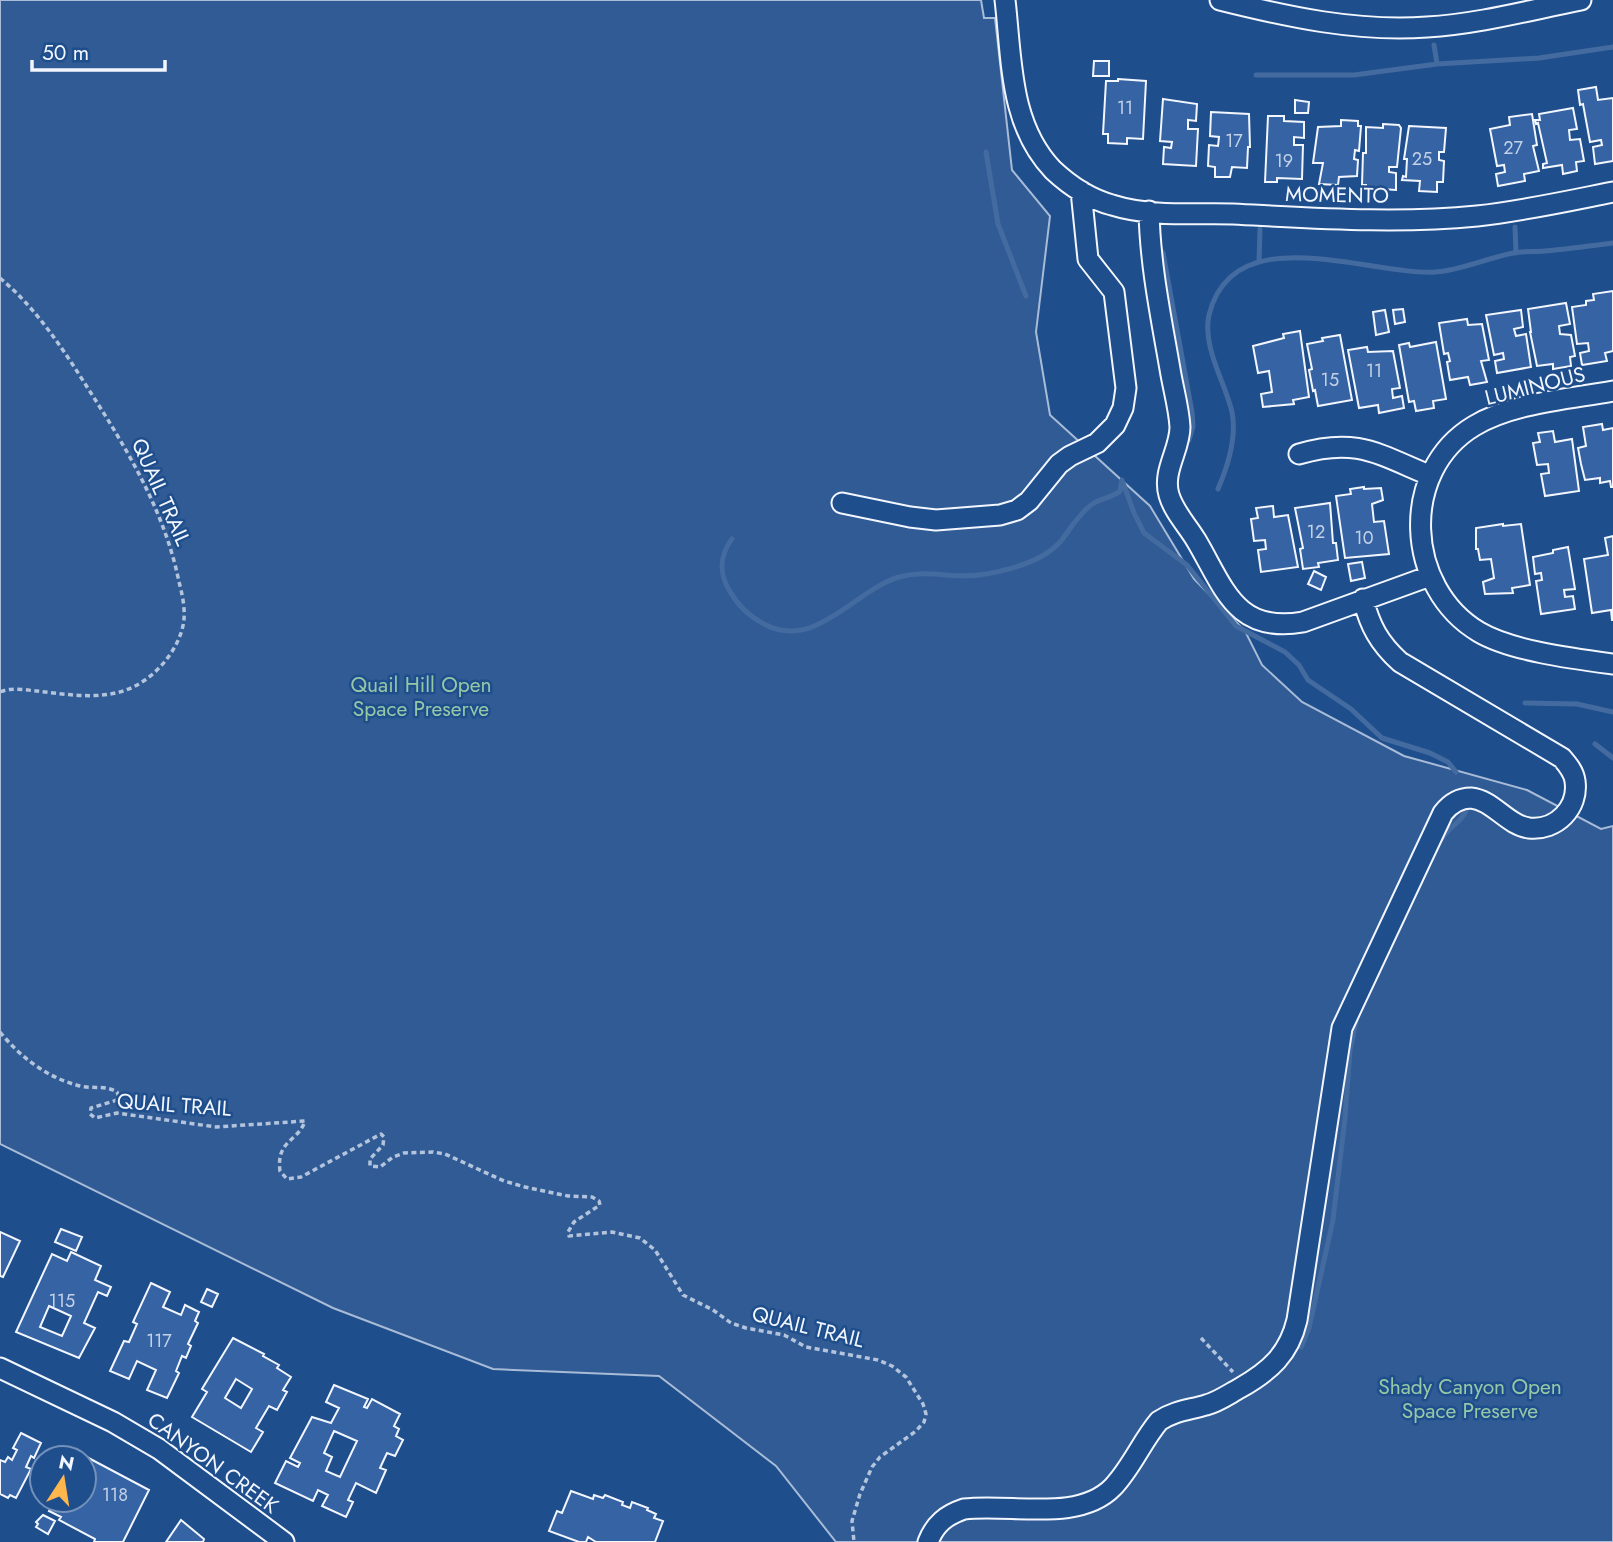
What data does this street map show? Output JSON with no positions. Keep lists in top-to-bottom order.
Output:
{
  "streets": {
    "street": ["MOMENTO", "LUMINOUS", "CANYON CREEK"],
    "path": ["QUAIL TRAIL"]
  },
  "parks": ["Quail Hill Open Space Preserve", "Shady Canyon Open Space Preserve"],
  "house_numbers": [
    "11",
    "17",
    "27",
    "25",
    "19",
    "11",
    "15",
    "12",
    "10",
    "115",
    "117",
    "118"
  ],
  "scale_bar": "50 m",
  "north": "top"
}
